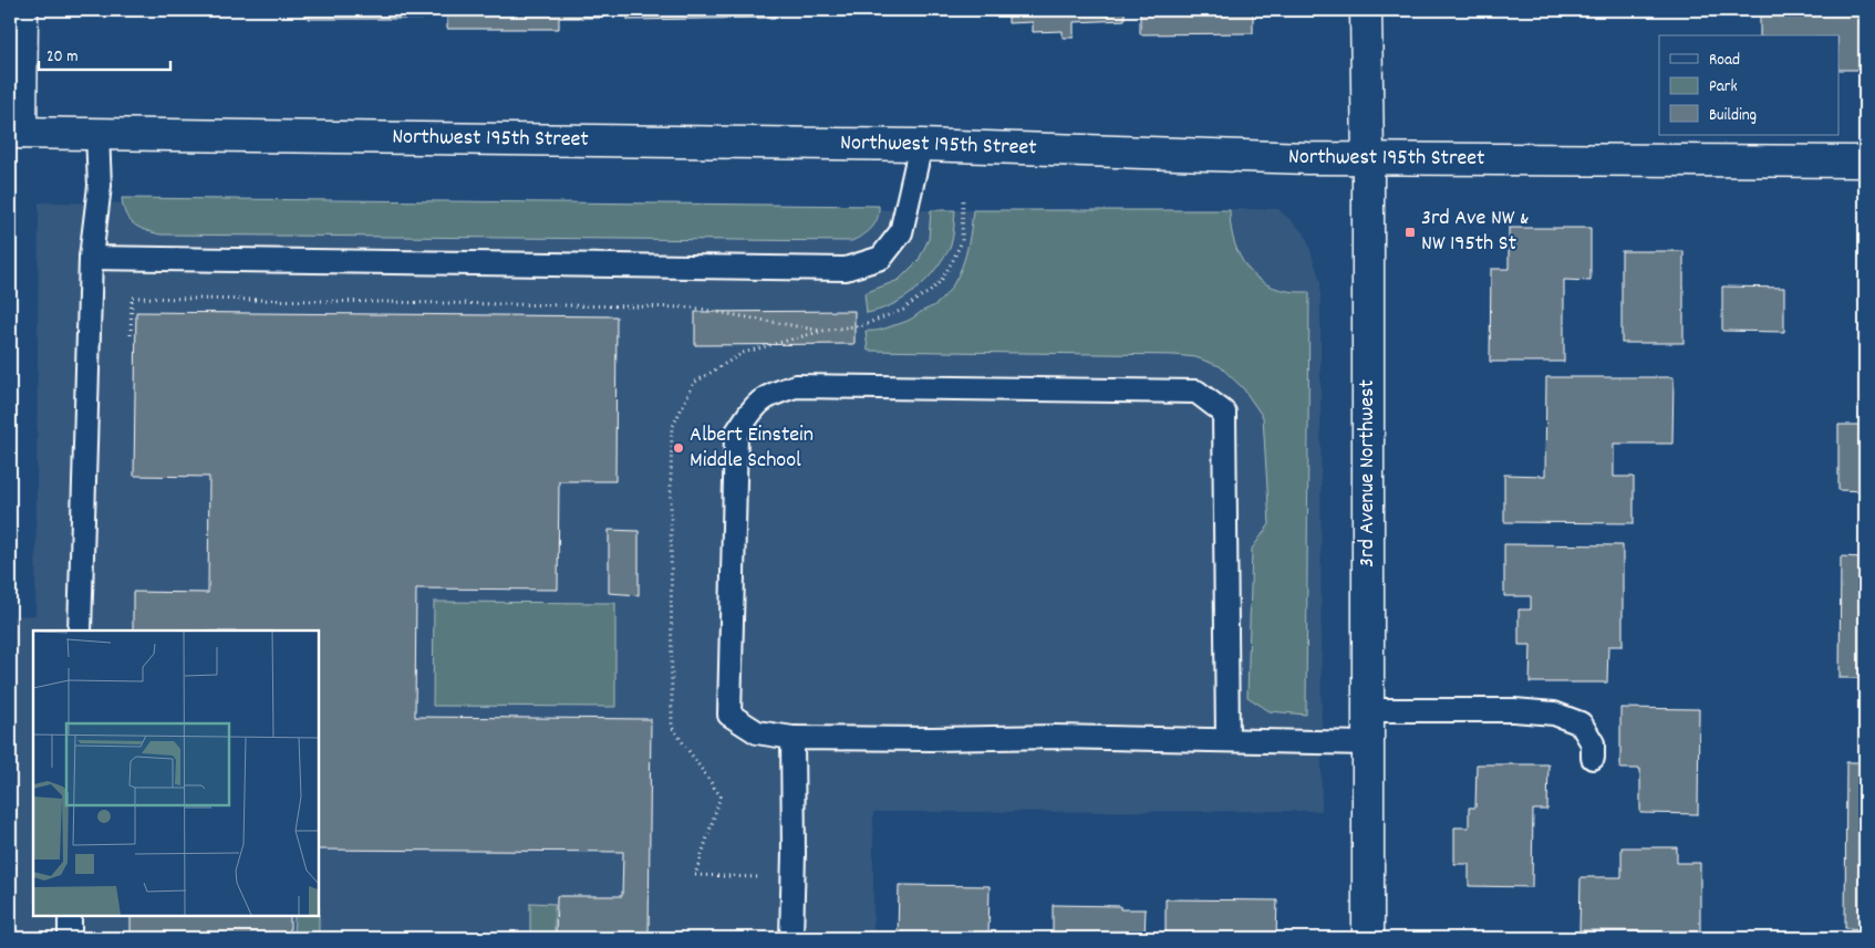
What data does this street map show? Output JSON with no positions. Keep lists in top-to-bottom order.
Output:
{
  "streets": {
    "street": ["Northwest 195th Street", "3rd Avenue Northwest"]
  },
  "crossings": [
    ["Northwest 195th Street", "3rd Avenue Northwest"]
  ],
  "places": {
    "transit": ["3rd Ave NW & NW 195th St"],
    "other": ["Albert Einstein Middle School"]
  },
  "legend": ["Road", "Park", "Building"],
  "scale_bar": "20 m"
}
